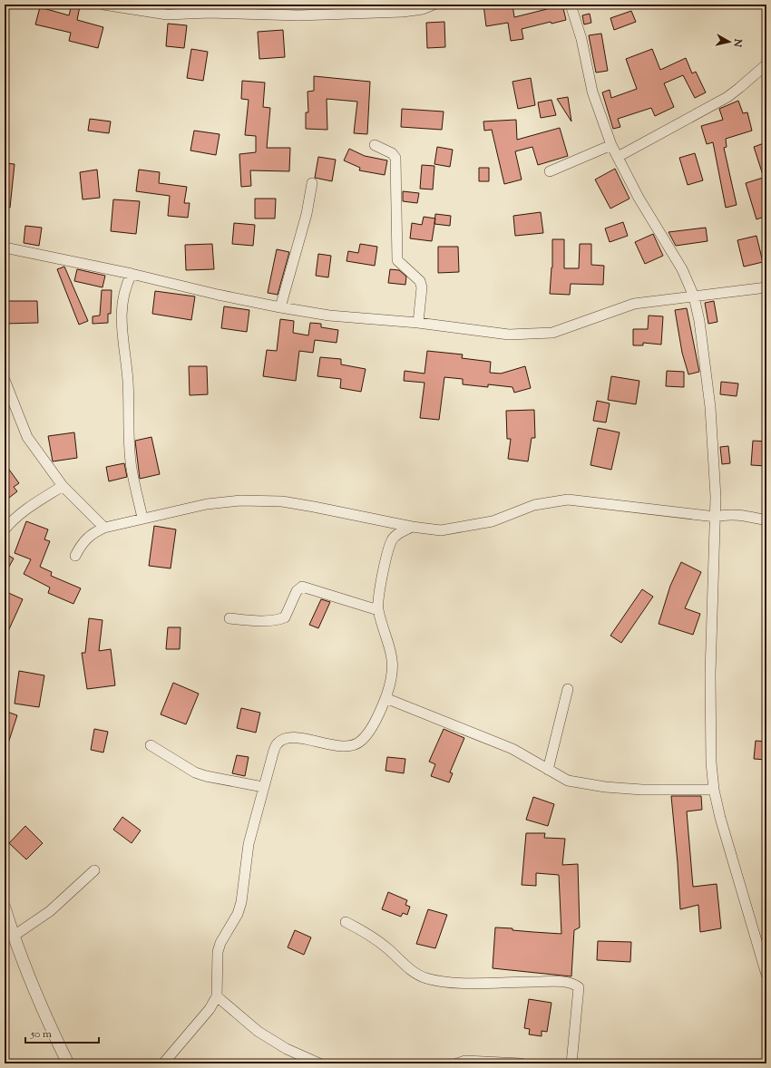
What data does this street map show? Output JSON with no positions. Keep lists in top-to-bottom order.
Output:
{
  "scale_bar": "50 m",
  "north": "right"
}
